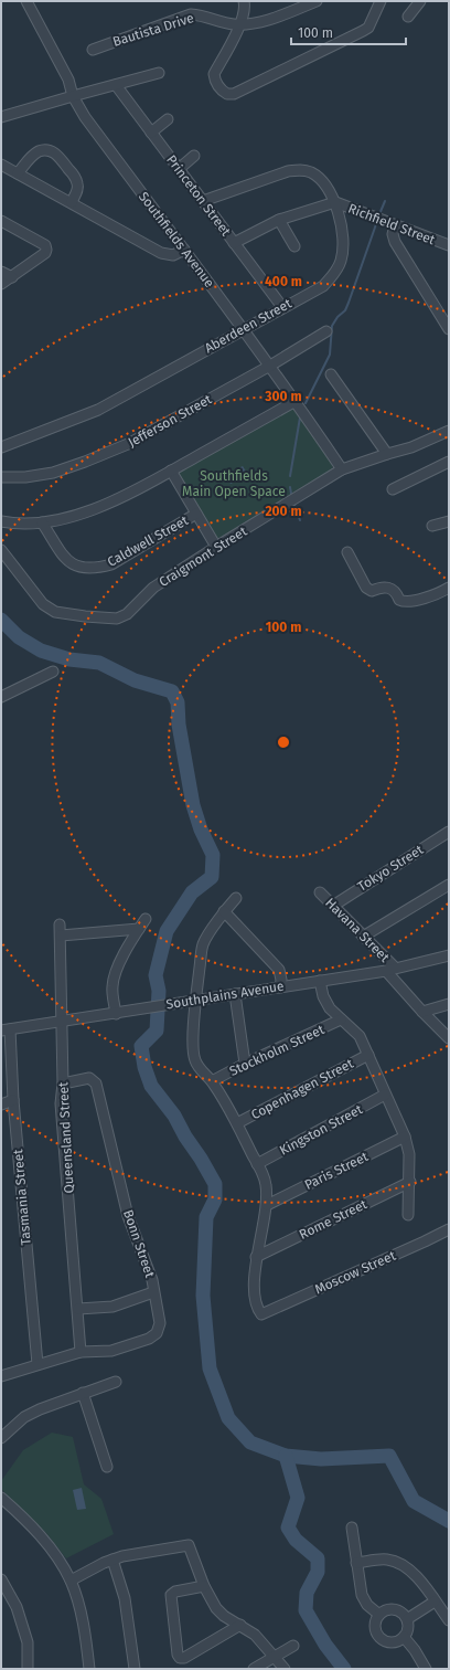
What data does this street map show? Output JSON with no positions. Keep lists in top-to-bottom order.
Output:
{
  "streets": {
    "street": [
      "Bautista Drive",
      "Princeton Street",
      "Richfield Street",
      "Southfields Avenue",
      "Aberdeen Street",
      "Jefferson Street",
      "Caldwell Street",
      "Craigmont Street",
      "Tokyo Street",
      "Havana Street",
      "Southplains Avenue",
      "Stockholm Street",
      "Copenhagen Street",
      "Kingston Street",
      "Queensland Street",
      "Paris Street",
      "Tasmania Street",
      "Rome Street",
      "Bonn Street",
      "Moscow Street"
    ]
  },
  "crossings": [
    ["Princeton Street", "Aberdeen Street"],
    ["Richfield Street", "Aberdeen Street"],
    ["Southfields Avenue", "Aberdeen Street"],
    ["Southfields Avenue", "Jefferson Street"],
    ["Southfields Avenue", "Craigmont Street"],
    ["Tokyo Street", "Havana Street"],
    ["Havana Street", "Southplains Avenue"],
    ["Southplains Avenue", "Queensland Street"],
    ["Southplains Avenue", "Tasmania Street"],
    ["Queensland Street", "Bonn Street"],
    ["Tasmania Street", "Bonn Street"],
    ["Rome Street", "Moscow Street"]
  ],
  "parks": ["Southfields Main Open Space"],
  "scale_bar": "100 m",
  "rings": [
    "400 m",
    "300 m",
    "200 m",
    "100 m"
  ]
}
